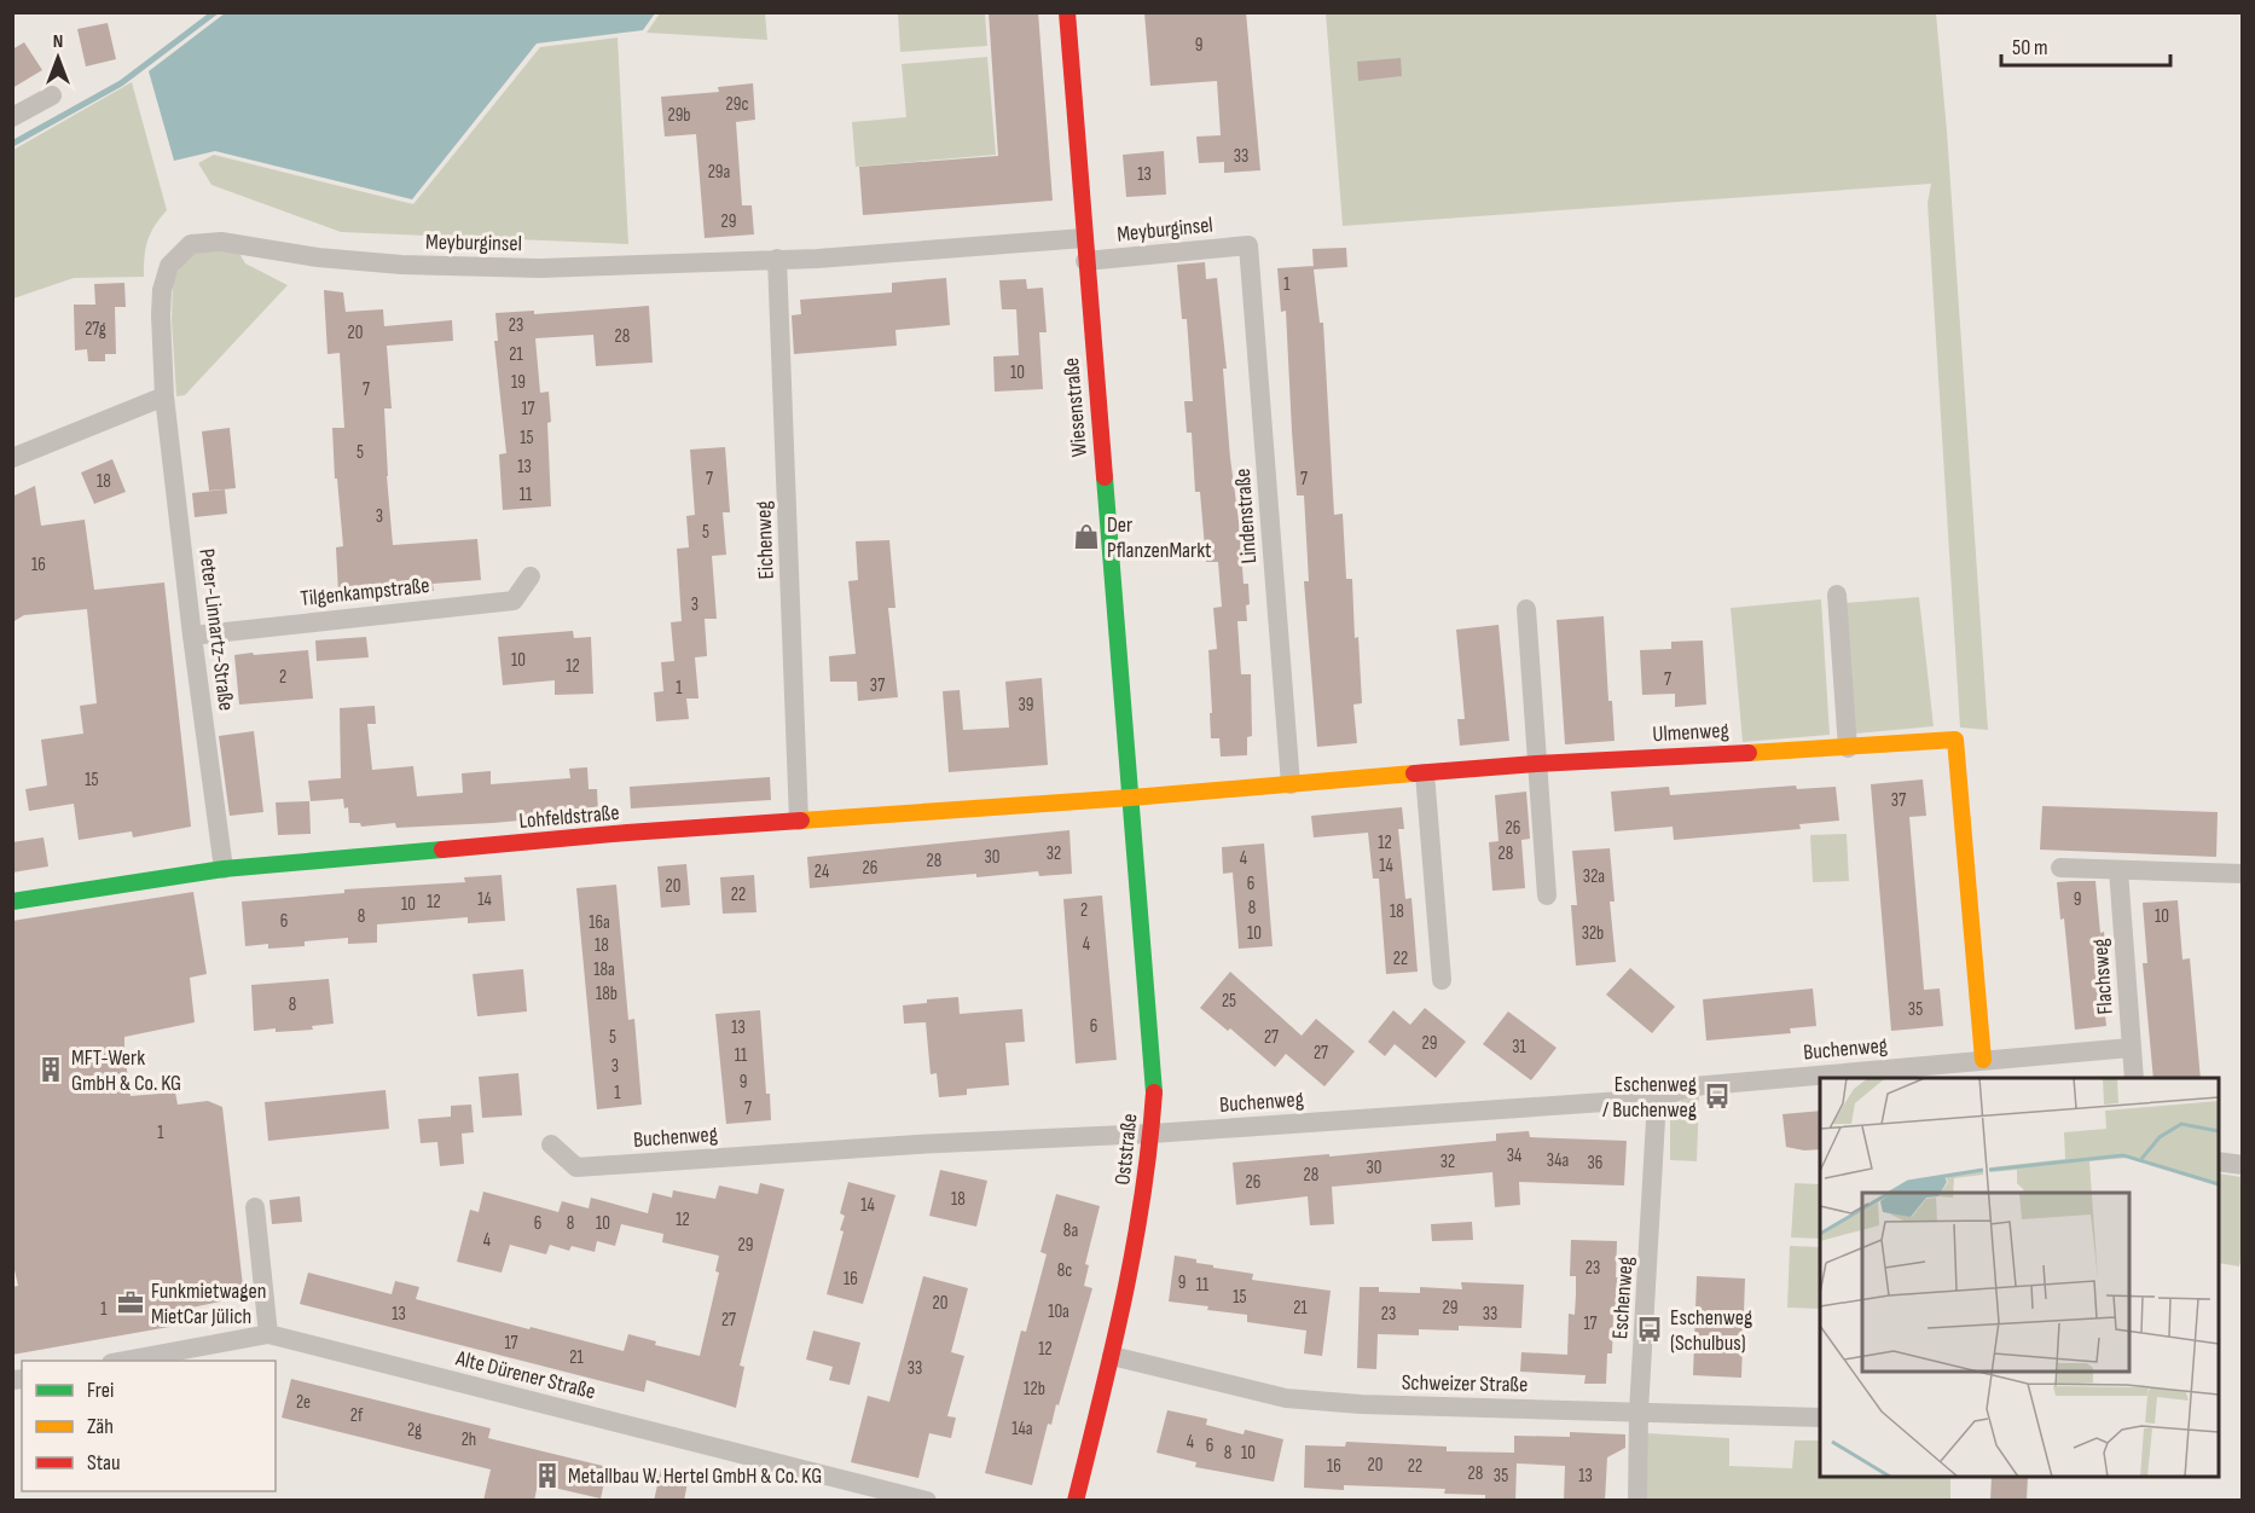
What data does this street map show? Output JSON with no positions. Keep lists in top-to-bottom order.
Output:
{
  "streets": {
    "street": [
      "Meyburginsel",
      "Wiesenstraße",
      "Lindenstraße",
      "Eichenweg",
      "Tilgenkampstraße",
      "Peter-Linnartz-Straße",
      "Ulmenweg",
      "Lohfeldstraße",
      "Flachsweg",
      "Buchenweg",
      "Oststraße",
      "Eschenweg",
      "Alte Dürener Straße",
      "Schweizer Straße"
    ]
  },
  "crossings": [
    ["Meyburginsel", "Wiesenstraße"],
    ["Meyburginsel", "Lindenstraße"],
    ["Meyburginsel", "Eichenweg"],
    ["Meyburginsel", "Peter-Linnartz-Straße"],
    ["Wiesenstraße", "Ulmenweg"],
    ["Wiesenstraße", "Lohfeldstraße"],
    ["Wiesenstraße", "Oststraße"],
    ["Lindenstraße", "Ulmenweg"],
    ["Eichenweg", "Lohfeldstraße"],
    ["Tilgenkampstraße", "Peter-Linnartz-Straße"],
    ["Peter-Linnartz-Straße", "Lohfeldstraße"],
    ["Ulmenweg", "Lohfeldstraße"],
    ["Ulmenweg", "Buchenweg"],
    ["Ulmenweg", "Oststraße"],
    ["Lohfeldstraße", "Oststraße"],
    ["Flachsweg", "Buchenweg"],
    ["Buchenweg", "Oststraße"],
    ["Buchenweg", "Eschenweg"],
    ["Oststraße", "Schweizer Straße"],
    ["Eschenweg", "Schweizer Straße"]
  ],
  "places": {
    "shop": ["Der PflanzenMarkt"],
    "building": ["MFT-Werk GmbH & Co. KG", "Metallbau W. Hertel GmbH & Co. KG"],
    "bus stop": ["Eschenweg / Buchenweg", "Eschenweg (Schulbus)"],
    "office": ["Funkmietwagen MietCar Jülich"]
  },
  "house_numbers": [
    "9",
    "29c",
    "29b",
    "33",
    "29a",
    "13",
    "29",
    "1",
    "23",
    "27g",
    "20",
    "28",
    "21",
    "10",
    "19",
    "7",
    "17",
    "15",
    "5",
    "13",
    "7",
    "7",
    "18",
    "11",
    "3",
    "5",
    "16",
    "3",
    "10",
    "12",
    "2",
    "7",
    "37",
    "1",
    "39",
    "15",
    "37",
    "26",
    "12",
    "32",
    "28",
    "30",
    "4",
    "28",
    "14",
    "26",
    "24",
    "32a",
    "6",
    "20",
    "22",
    "14",
    "9",
    "12",
    "10",
    "8",
    "2",
    "18",
    "8",
    "10",
    "6",
    "16a",
    "10",
    "32b",
    "4",
    "18",
    "22",
    "18a",
    "18b",
    "25",
    "8",
    "35",
    "6",
    "13",
    "5",
    "27",
    "29",
    "31",
    "27",
    "11",
    "3",
    "9",
    "1",
    "7",
    "1",
    "34",
    "34a",
    "32",
    "36",
    "30",
    "28",
    "26",
    "18",
    "14",
    "12",
    "6",
    "8",
    "10",
    "8a",
    "4",
    "29",
    "23",
    "8c",
    "16",
    "9",
    "11",
    "15",
    "20",
    "21",
    "29",
    "1",
    "10a",
    "13",
    "23",
    "33",
    "27",
    "17",
    "17",
    "12",
    "21",
    "33",
    "12b",
    "2e",
    "2f",
    "14a",
    "2g",
    "2h",
    "4",
    "6",
    "8",
    "10",
    "20",
    "16",
    "22",
    "28",
    "35",
    "13"
  ],
  "legend": ["Frei", "Zäh", "Stau"],
  "scale_bar": "50 m",
  "north": "top"
}
